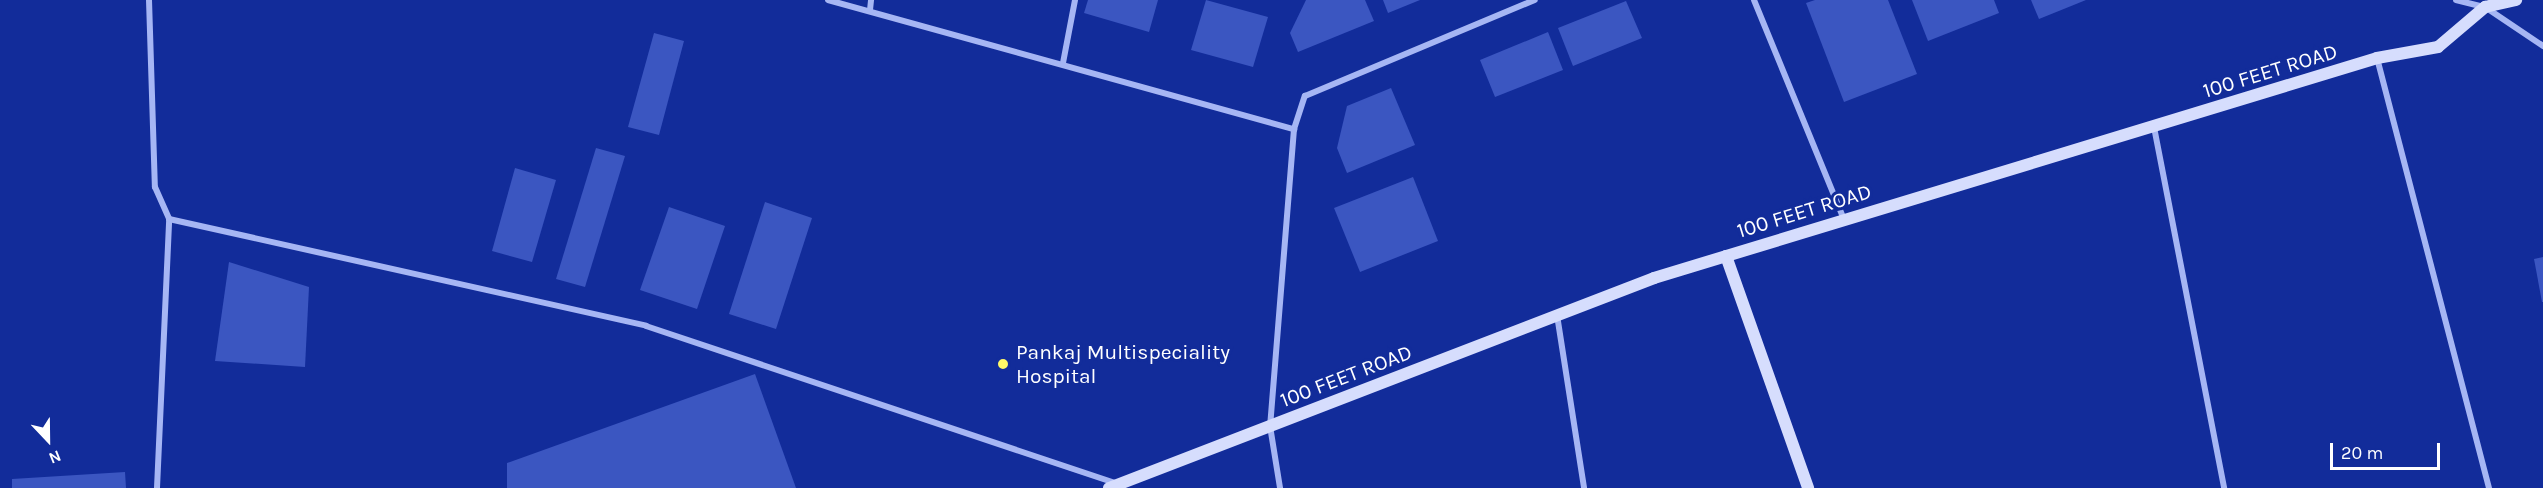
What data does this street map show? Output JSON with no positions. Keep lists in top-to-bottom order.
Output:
{
  "streets": {
    "main road": ["100 FEET ROAD"]
  },
  "places": ["Pankaj Multispeciality Hospital"],
  "scale_bar": "20 m",
  "north": "bottom"
}
